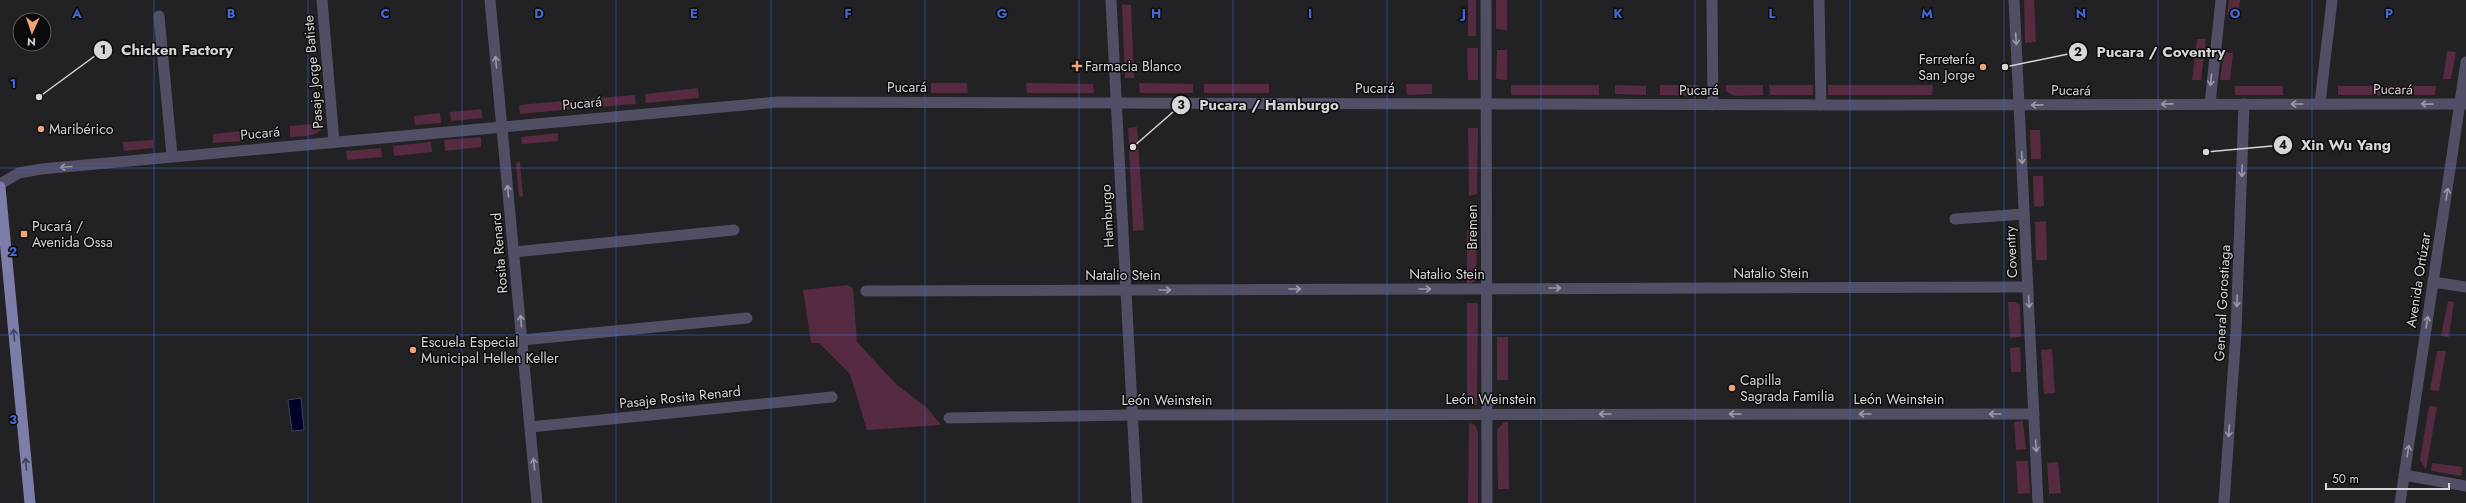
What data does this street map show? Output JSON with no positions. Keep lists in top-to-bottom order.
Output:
{
  "streets": {
    "street": [
      "Pasaje Jorge Batiste",
      "Pucará",
      "Hamburgo",
      "Bremen",
      "Coventry",
      "Rosita Renard",
      "Natalio Stein",
      "Avenida Ortúzar",
      "General Gorostiaga",
      "Pasaje Rosita Renard",
      "León Weinstein"
    ]
  },
  "crossings": [
    ["Pasaje Jorge Batiste", "Pucará"],
    ["Pucará", "Hamburgo"],
    ["Pucará", "Bremen"],
    ["Pucará", "Coventry"],
    ["Pucará", "Rosita Renard"],
    ["Pucará", "Avenida Ortúzar"],
    ["Pucará", "General Gorostiaga"],
    ["Hamburgo", "Natalio Stein"],
    ["Hamburgo", "León Weinstein"],
    ["Bremen", "Natalio Stein"],
    ["Bremen", "León Weinstein"],
    ["Coventry", "Natalio Stein"],
    ["Coventry", "León Weinstein"],
    ["Rosita Renard", "Pasaje Rosita Renard"]
  ],
  "one_way": [
    "Coventry",
    "Rosita Renard",
    "Natalio Stein",
    "Avenida Ortúzar",
    "General Gorostiaga",
    "León Weinstein"
  ],
  "places": {
    "health": ["Farmacia Blanco"],
    "other": [
      "Ferretería San Jorge",
      "Pucara / Coventry",
      "Chicken Factory",
      "Maribérico",
      "Pucara / Hamburgo",
      "Xin Wu Yang",
      "Escuela Especial Municipal Hellen Keller",
      "Capilla Sagrada Familia"
    ],
    "transit": ["Pucará / Avenida Ossa"]
  },
  "scale_bar": "50 m",
  "north": "bottom",
  "grid": {
    "columns": [
      "A",
      "B",
      "C",
      "D",
      "E",
      "F",
      "G",
      "H",
      "I",
      "J",
      "K",
      "L",
      "M",
      "N",
      "O",
      "P"
    ],
    "rows": ["1", "2", "3"]
  }
}
